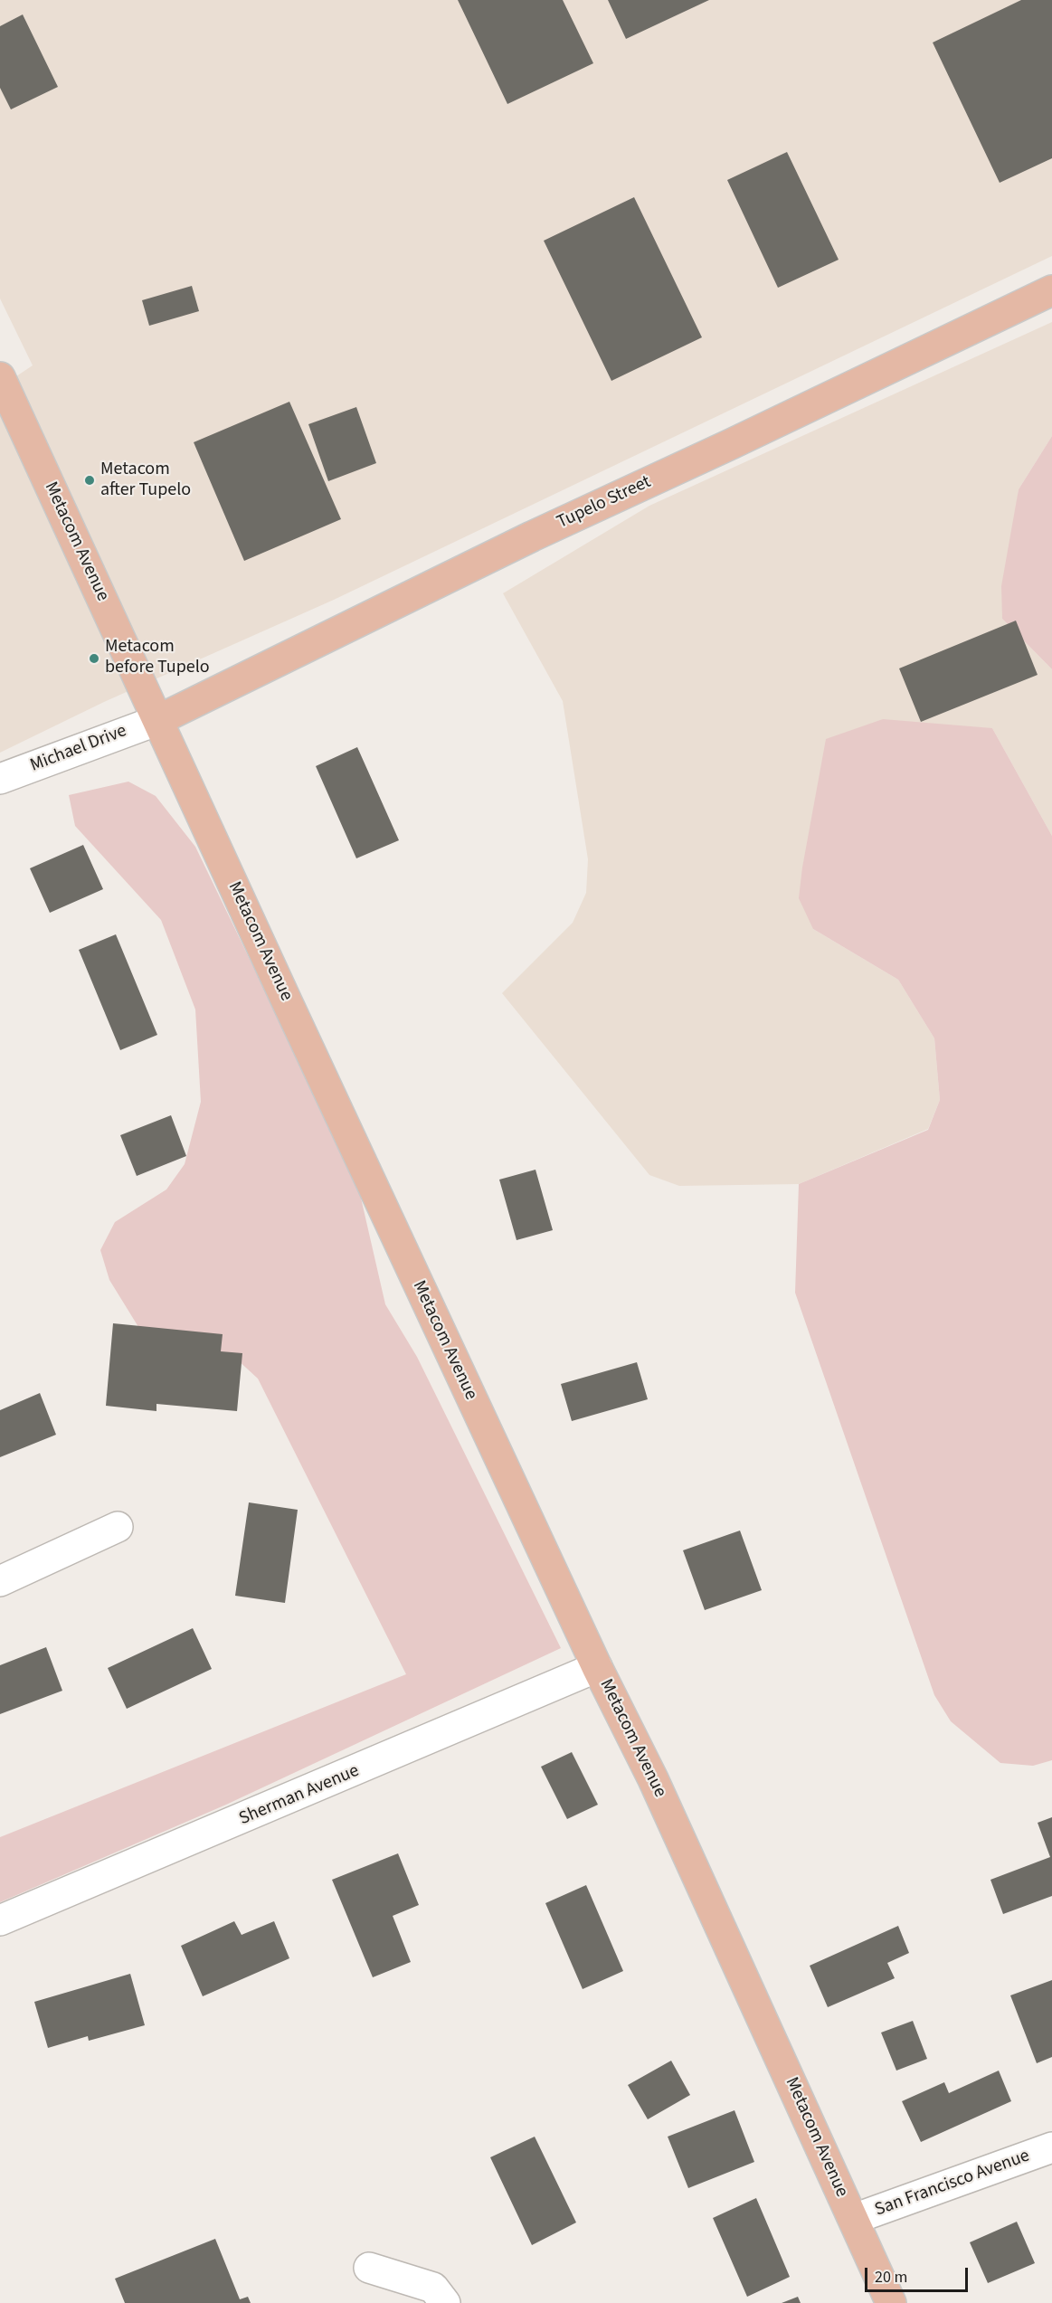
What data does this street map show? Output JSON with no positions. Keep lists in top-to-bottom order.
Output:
{
  "streets": {
    "main road": ["Tupelo Street", "Metacom Avenue"],
    "street": ["Michael Drive", "Sherman Avenue", "San Francisco Avenue"]
  },
  "crossings": [
    ["Tupelo Street", "Metacom Avenue"],
    ["Tupelo Street", "Michael Drive"],
    ["Metacom Avenue", "Michael Drive"],
    ["Metacom Avenue", "Sherman Avenue"],
    ["Metacom Avenue", "San Francisco Avenue"]
  ],
  "places": ["Metacom after Tupelo", "Metacom before Tupelo"],
  "scale_bar": "20 m"
}
